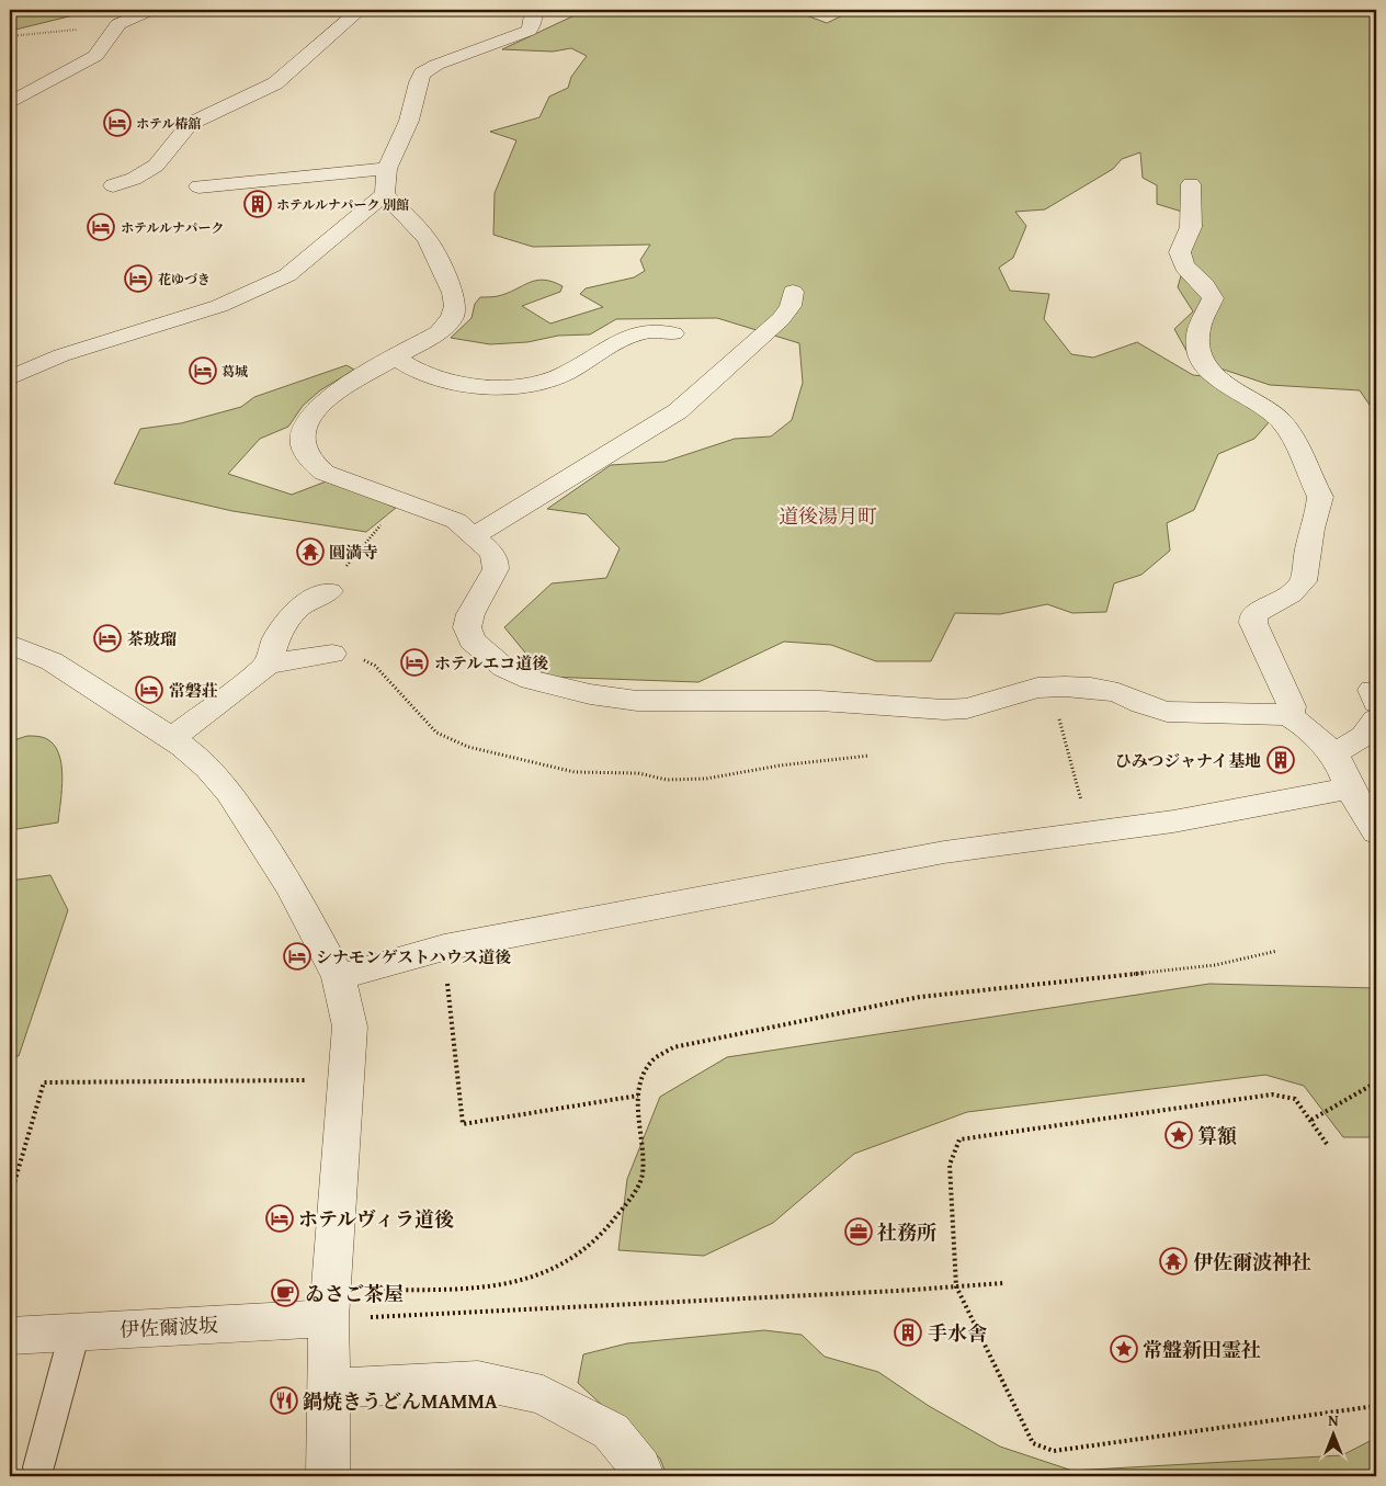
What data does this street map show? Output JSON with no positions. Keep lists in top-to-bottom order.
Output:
{
  "streets": {
    "street": ["伊佐爾波坂"]
  },
  "districts": ["道後湯月町"],
  "places": {
    "hotel": [
      "ホテル椿舘",
      "ホテルルナパーク",
      "花ゆづき",
      "葛城",
      "茶玻瑠",
      "ホテルエコ道後",
      "常磐荘",
      "シナモンゲストハウス道後",
      "ホテルヴィラ道後"
    ],
    "building": ["ホテルルナパーク 別館", "ひみつジャナイ基地", "手水舎"],
    "temple": ["圓満寺", "伊佐爾波神社"],
    "place": ["算額", "常盤新田霊社"],
    "office": ["社務所"],
    "cafe": ["ゐさご茶屋"],
    "restaurant": ["鍋焼きうどんMAMMA"]
  },
  "north": "top"
}
